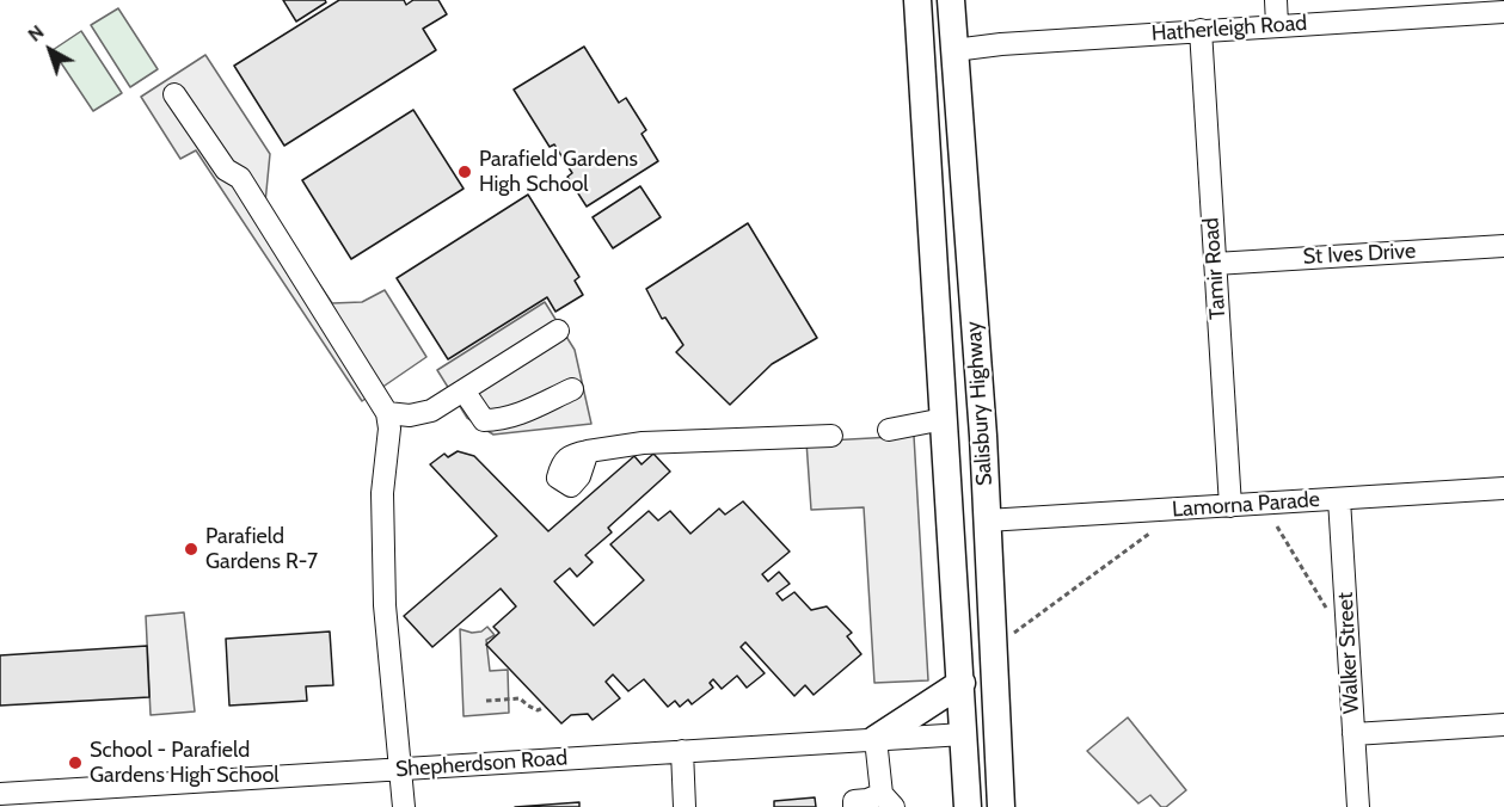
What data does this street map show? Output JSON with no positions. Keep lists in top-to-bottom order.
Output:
{
  "streets": {
    "main road": ["Salisbury Highway"],
    "street": [
      "Hatherleigh Road",
      "St Ives Drive",
      "Tamir Road",
      "Lamorna Parade",
      "Walker Street",
      "Shepherdson Road"
    ]
  },
  "crossings": [
    ["Hatherleigh Road", "Tamir Road"],
    ["Hatherleigh Road", "Salisbury Highway"],
    ["St Ives Drive", "Tamir Road"],
    ["Tamir Road", "Lamorna Parade"],
    ["Salisbury Highway", "Lamorna Parade"],
    ["Salisbury Highway", "Shepherdson Road"],
    ["Lamorna Parade", "Walker Street"]
  ],
  "places": ["Parafield Gardens High School", "Parafield Gardens R-7", "School - Parafield Gardens High School"],
  "north": "top left"
}
